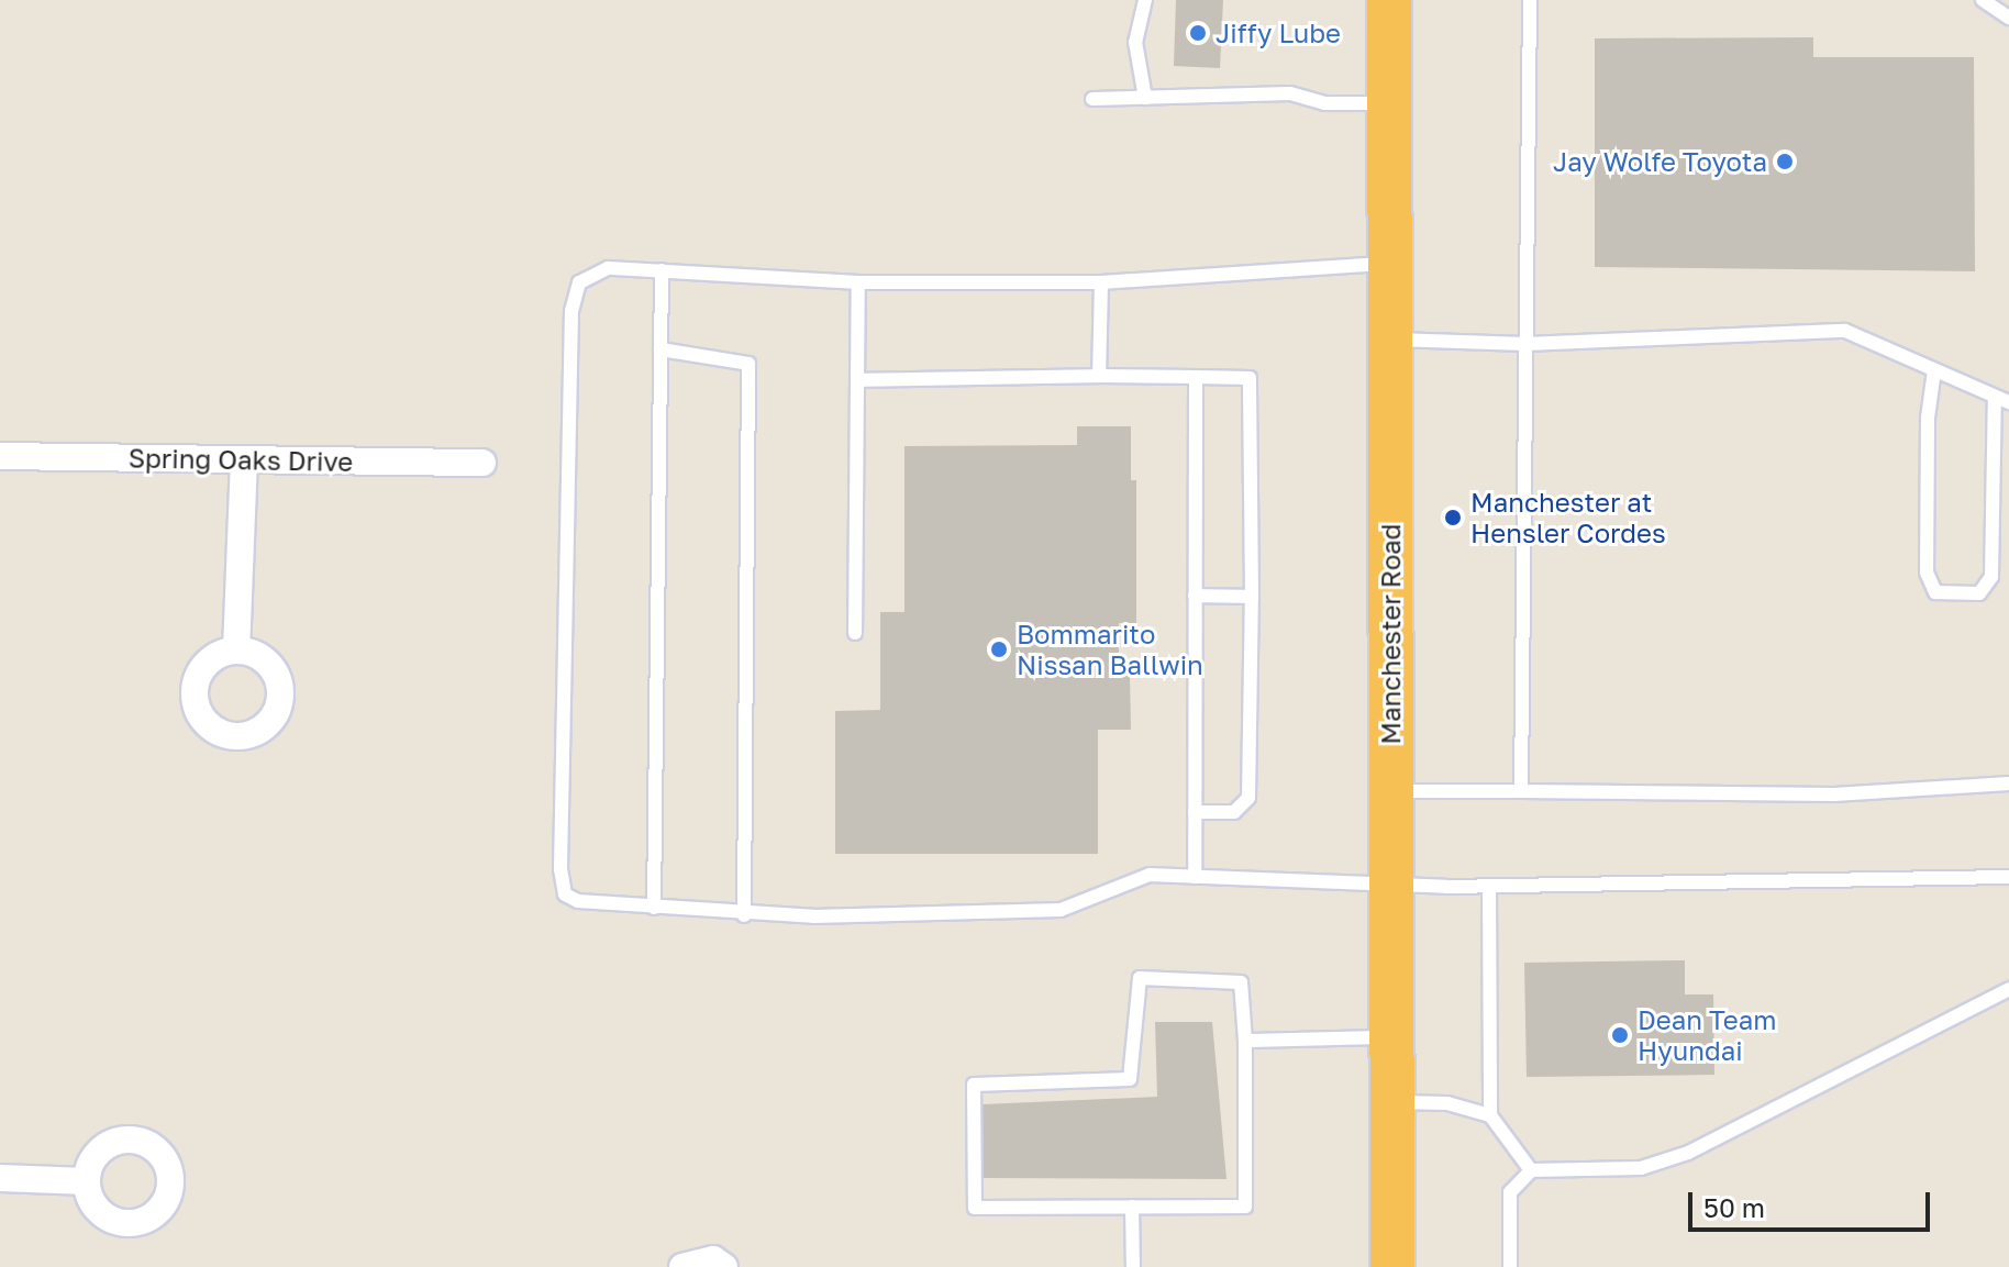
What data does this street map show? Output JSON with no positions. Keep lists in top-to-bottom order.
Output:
{
  "streets": {
    "highway": ["Manchester Road"],
    "street": ["Spring Oaks Drive"]
  },
  "places": [
    "Jiffy Lube",
    "Jay Wolfe Toyota",
    "Manchester at Hensler Cordes",
    "Bommarito Nissan Ballwin",
    "Dean Team Hyundai"
  ],
  "scale_bar": "50 m"
}
